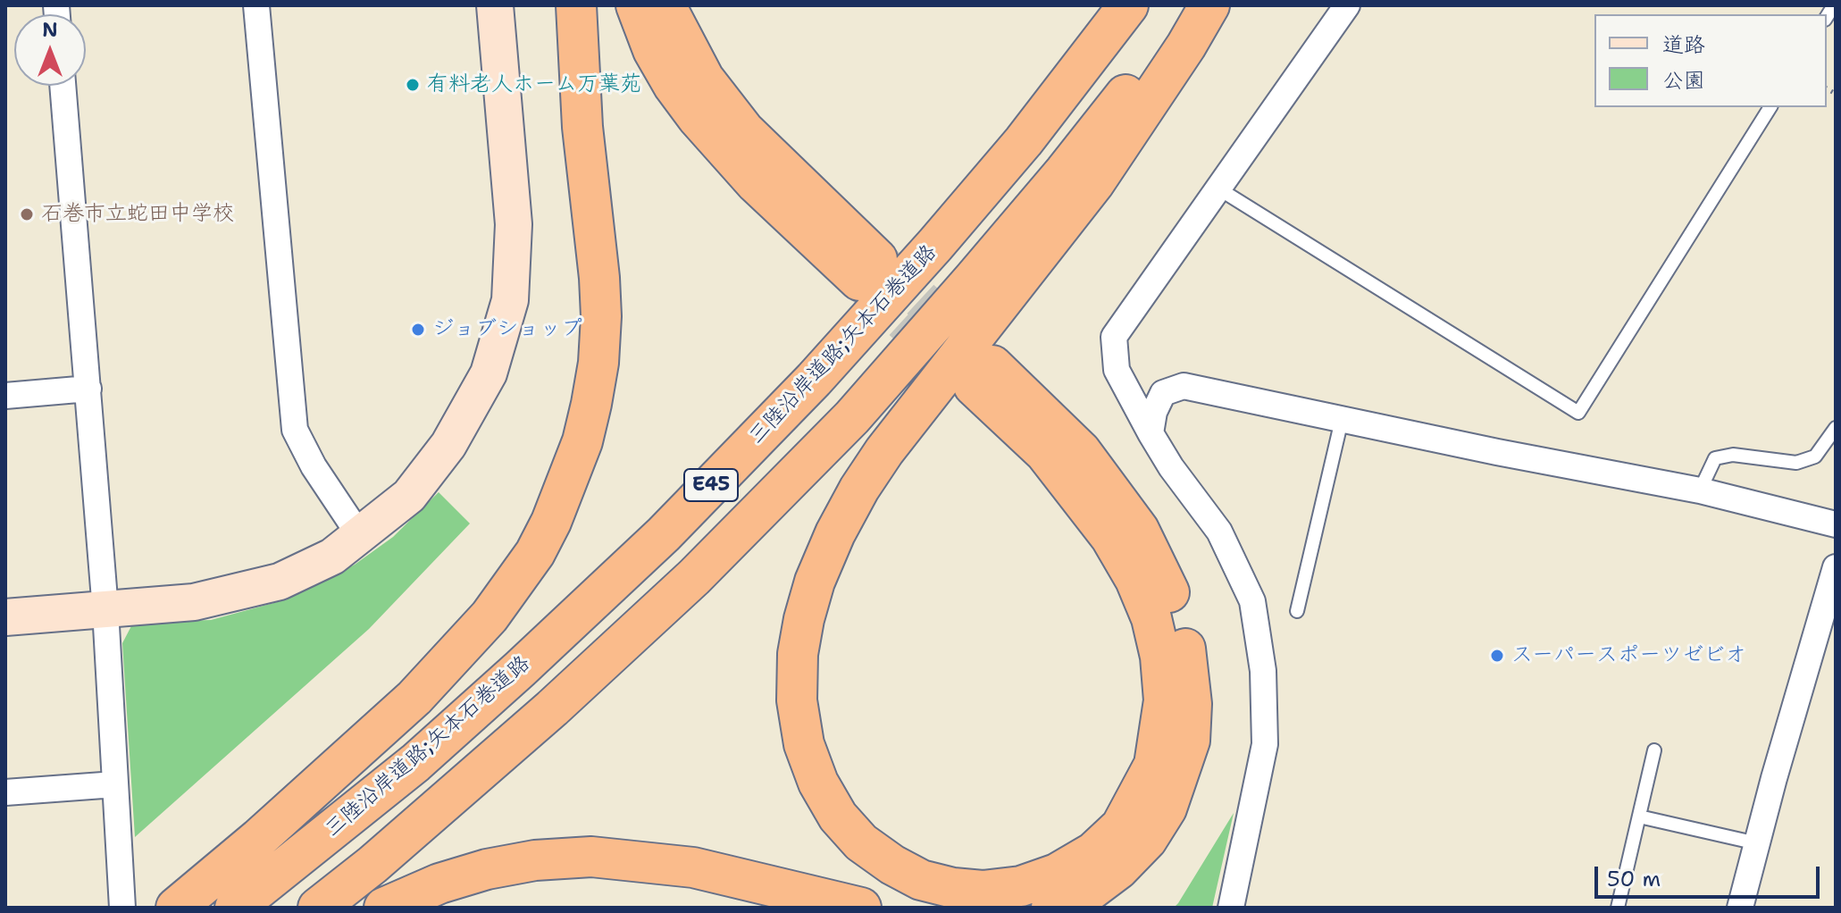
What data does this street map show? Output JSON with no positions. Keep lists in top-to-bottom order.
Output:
{
  "streets": {
    "highway": ["三陸沿岸道路;矢本石巻道路", "E45"]
  },
  "places": [
    "有料老人ホーム万葉苑",
    "石巻市立蛇田中学校",
    "ジョブショップ",
    "スーパースポーツゼビオ"
  ],
  "legend": ["道路", "公園"],
  "scale_bar": "50 m",
  "north": "top"
}
